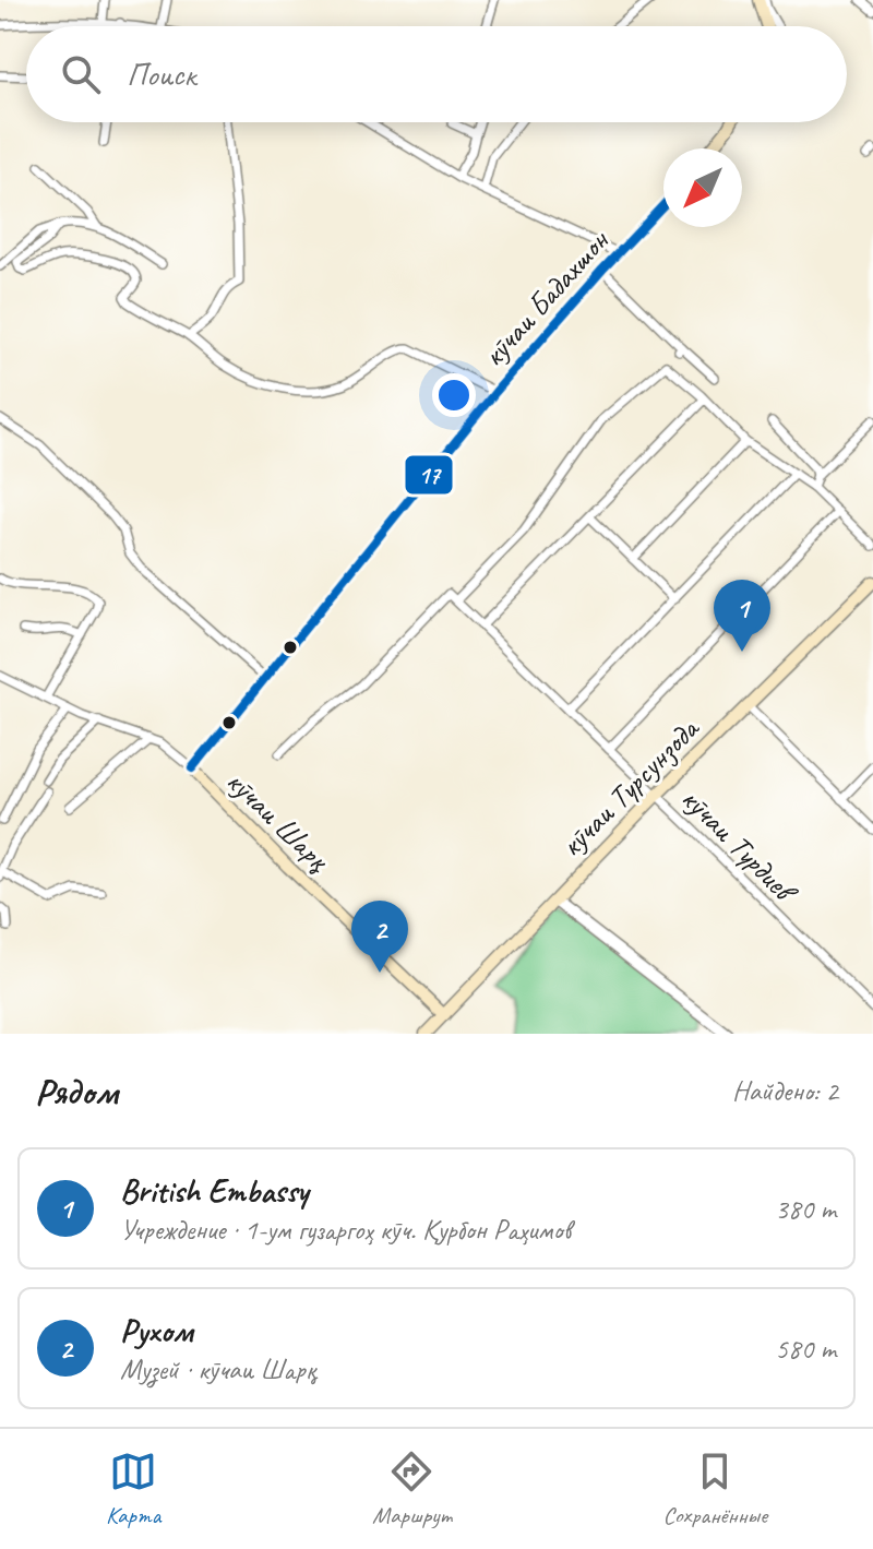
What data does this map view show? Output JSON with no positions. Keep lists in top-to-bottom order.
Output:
{
  "streets": {
    "main road": ["кӯчаи Бадахшон", "кӯчаи Турсунзода", "кӯчаи Шарқ"],
    "street": ["кӯчаи Турдиев"]
  },
  "crossings": [
    ["кӯчаи Бадахшон", "кӯчаи Шарқ"],
    ["кӯчаи Турсунзода", "кӯчаи Шарқ"],
    ["кӯчаи Турсунзода", "кӯчаи Турдиев"],
    ["кӯчаи Шарқ", "кӯчаи Турдиев"]
  ],
  "lines": ["transit line 17"],
  "north": "bottom left",
  "page": {
    "search": "Поиск",
    "pins": ["1", "2"],
    "heading": ["Рядом", "Найдено: 2"],
    "list": [
      {
        "mark": "1",
        "name": "British Embassy",
        "note": "Учреждение · 1-ум гузаргоҳ кӯч. Қурбон Раҳимов",
        "value": "380 m"
      },
      {
        "mark": "2",
        "name": "Рухом",
        "note": "Музей · кӯчаи Шарқ",
        "value": "580 m"
      }
    ],
    "nav": ["Карта", "Маршрут", "Сохранённые"]
  }
}
